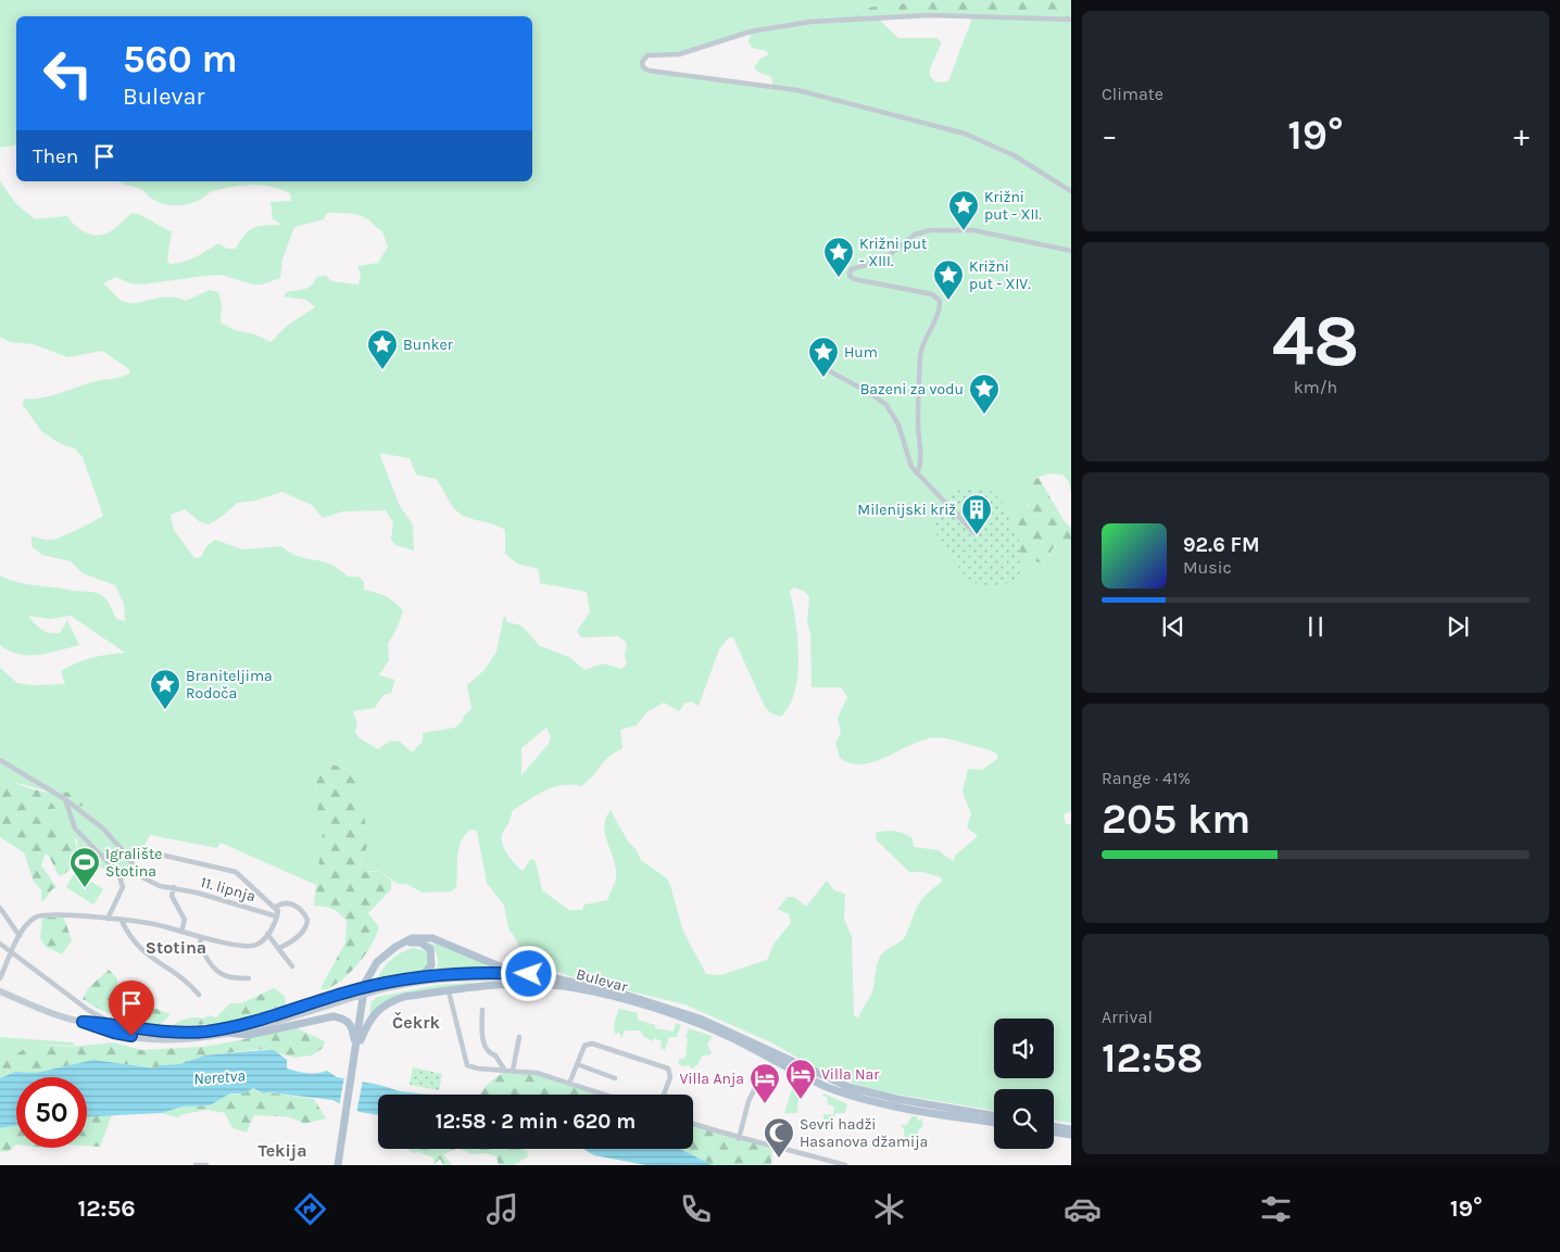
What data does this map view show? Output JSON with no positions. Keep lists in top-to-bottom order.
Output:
{
  "streets": {
    "main road": ["Bulevar"],
    "street": ["11. lipnja"]
  },
  "districts": ["Stotina", "Čekrk", "Tekija"],
  "water": ["Neretva"],
  "places": {
    "place": [
      "Križni put - XII.",
      "Križni put - XIII.",
      "Križni put - XIV.",
      "Bunker",
      "Hum",
      "Bazeni za vodu",
      "Braniteljima Rodoča"
    ],
    "building": ["Milenijski križ"],
    "sports": ["Igralište Stotina"],
    "hotel": ["Villa Nar", "Villa Anja"],
    "mosque": ["Sevri hadži Hasanova džamija"]
  },
  "page": {
    "tile": [
      "Climate",
      ["48", "km/h"],
      ["Range · 41%", "205 km"],
      ["Arrival", "12:58"]
    ],
    "turn": ["560 m", "Bulevar"],
    "heat": ["−", "19°", "+"],
    "then": "Then",
    "song": ["92.6 FM", "Music"],
    "limit": "50",
    "trip": "12:58 · 2 min · 620 m",
    "tabs": ["12:56", "19°"]
  }
}
